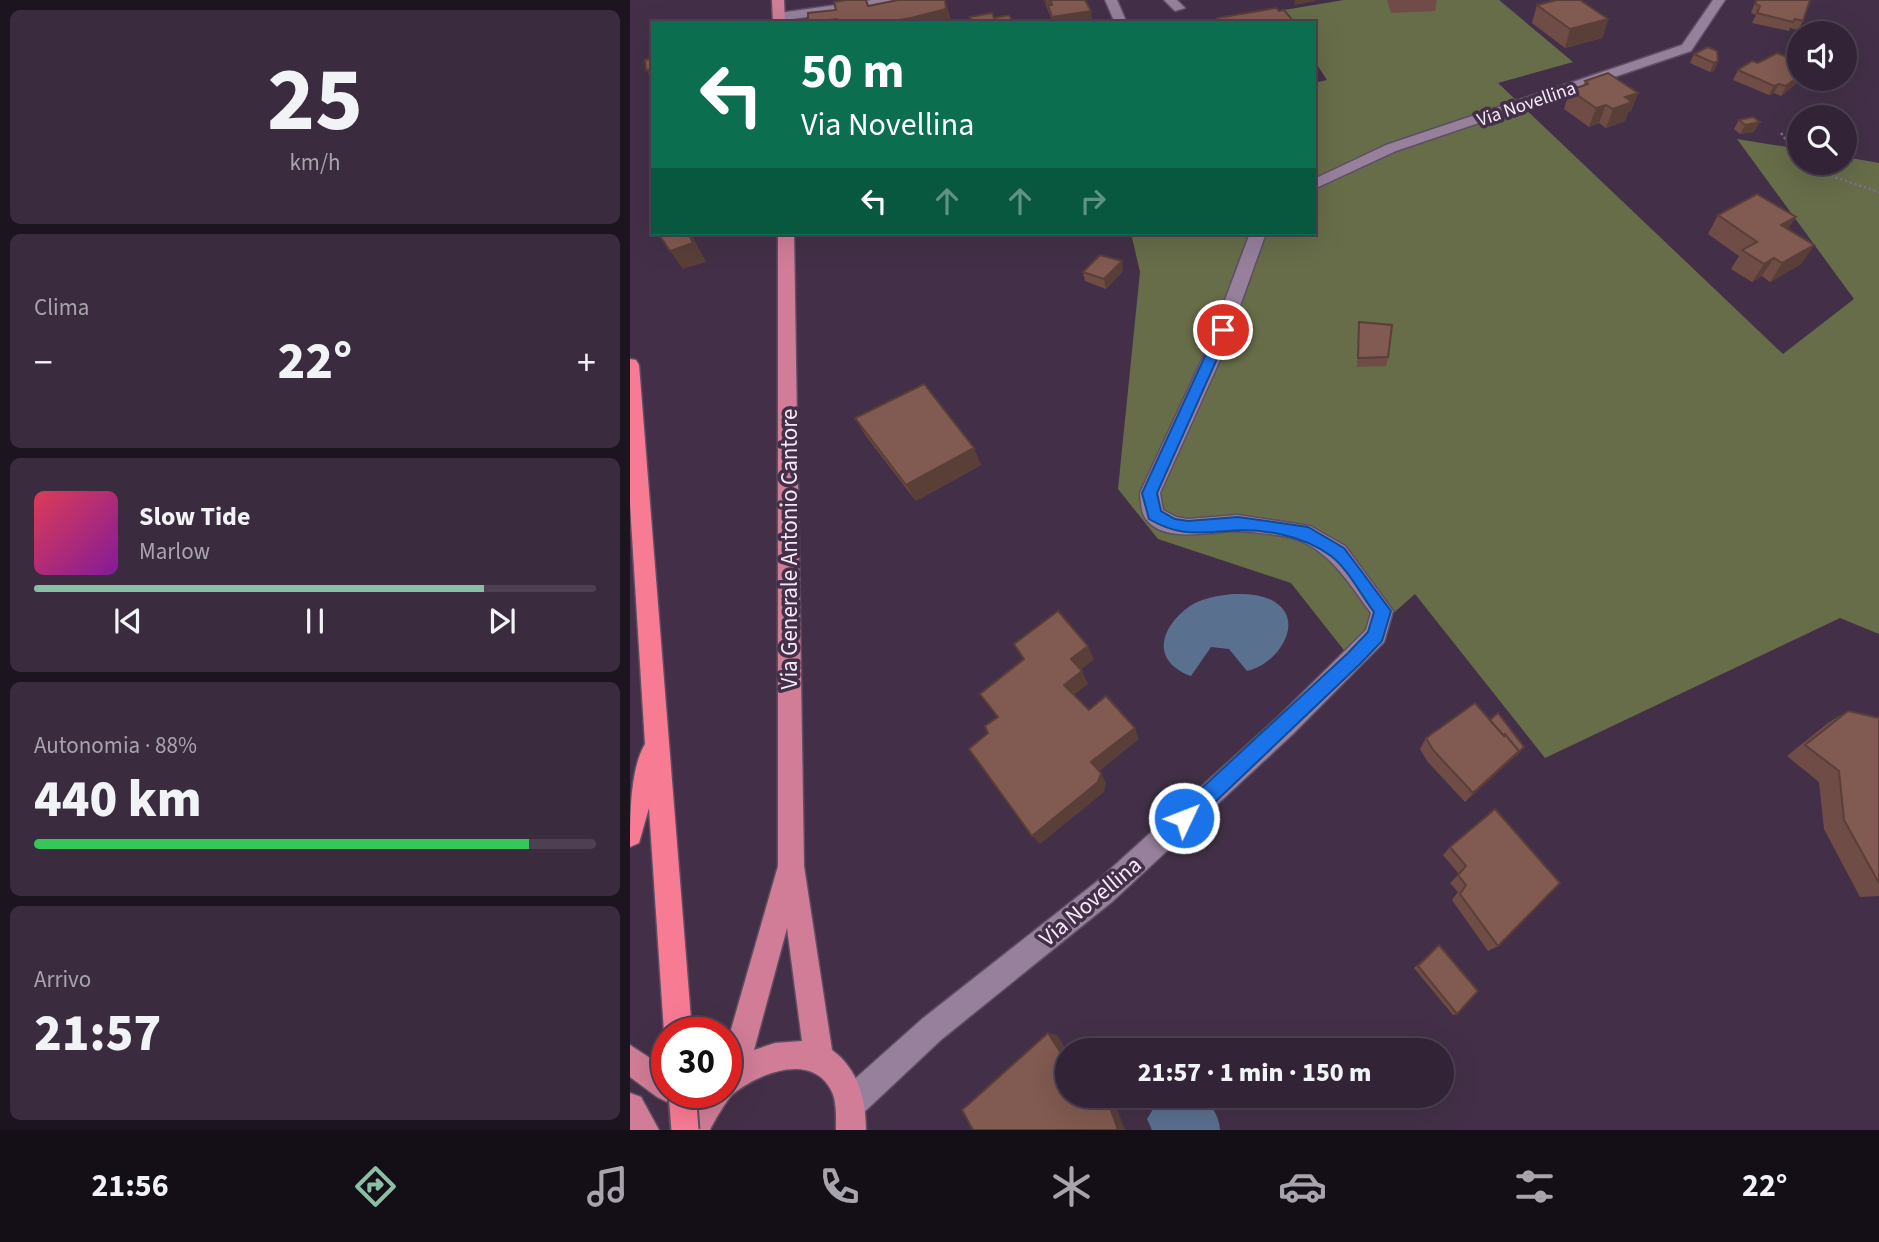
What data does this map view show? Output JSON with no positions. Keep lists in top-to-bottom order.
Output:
{
  "streets": {
    "main road": ["Via Generale Antonio Cantore"],
    "street": ["Via Novellina"]
  },
  "page": {
    "tile": [
      ["25", "km/h"],
      "Clima",
      ["Autonomia · 88%", "440 km"],
      ["Arrivo", "21:57"]
    ],
    "turn": ["50 m", "Via Novellina"],
    "heat": ["−", "22°", "+"],
    "song": ["Slow Tide", "Marlow"],
    "limit": "30",
    "trip": "21:57 · 1 min · 150 m",
    "tabs": ["21:56", "22°"]
  }
}
